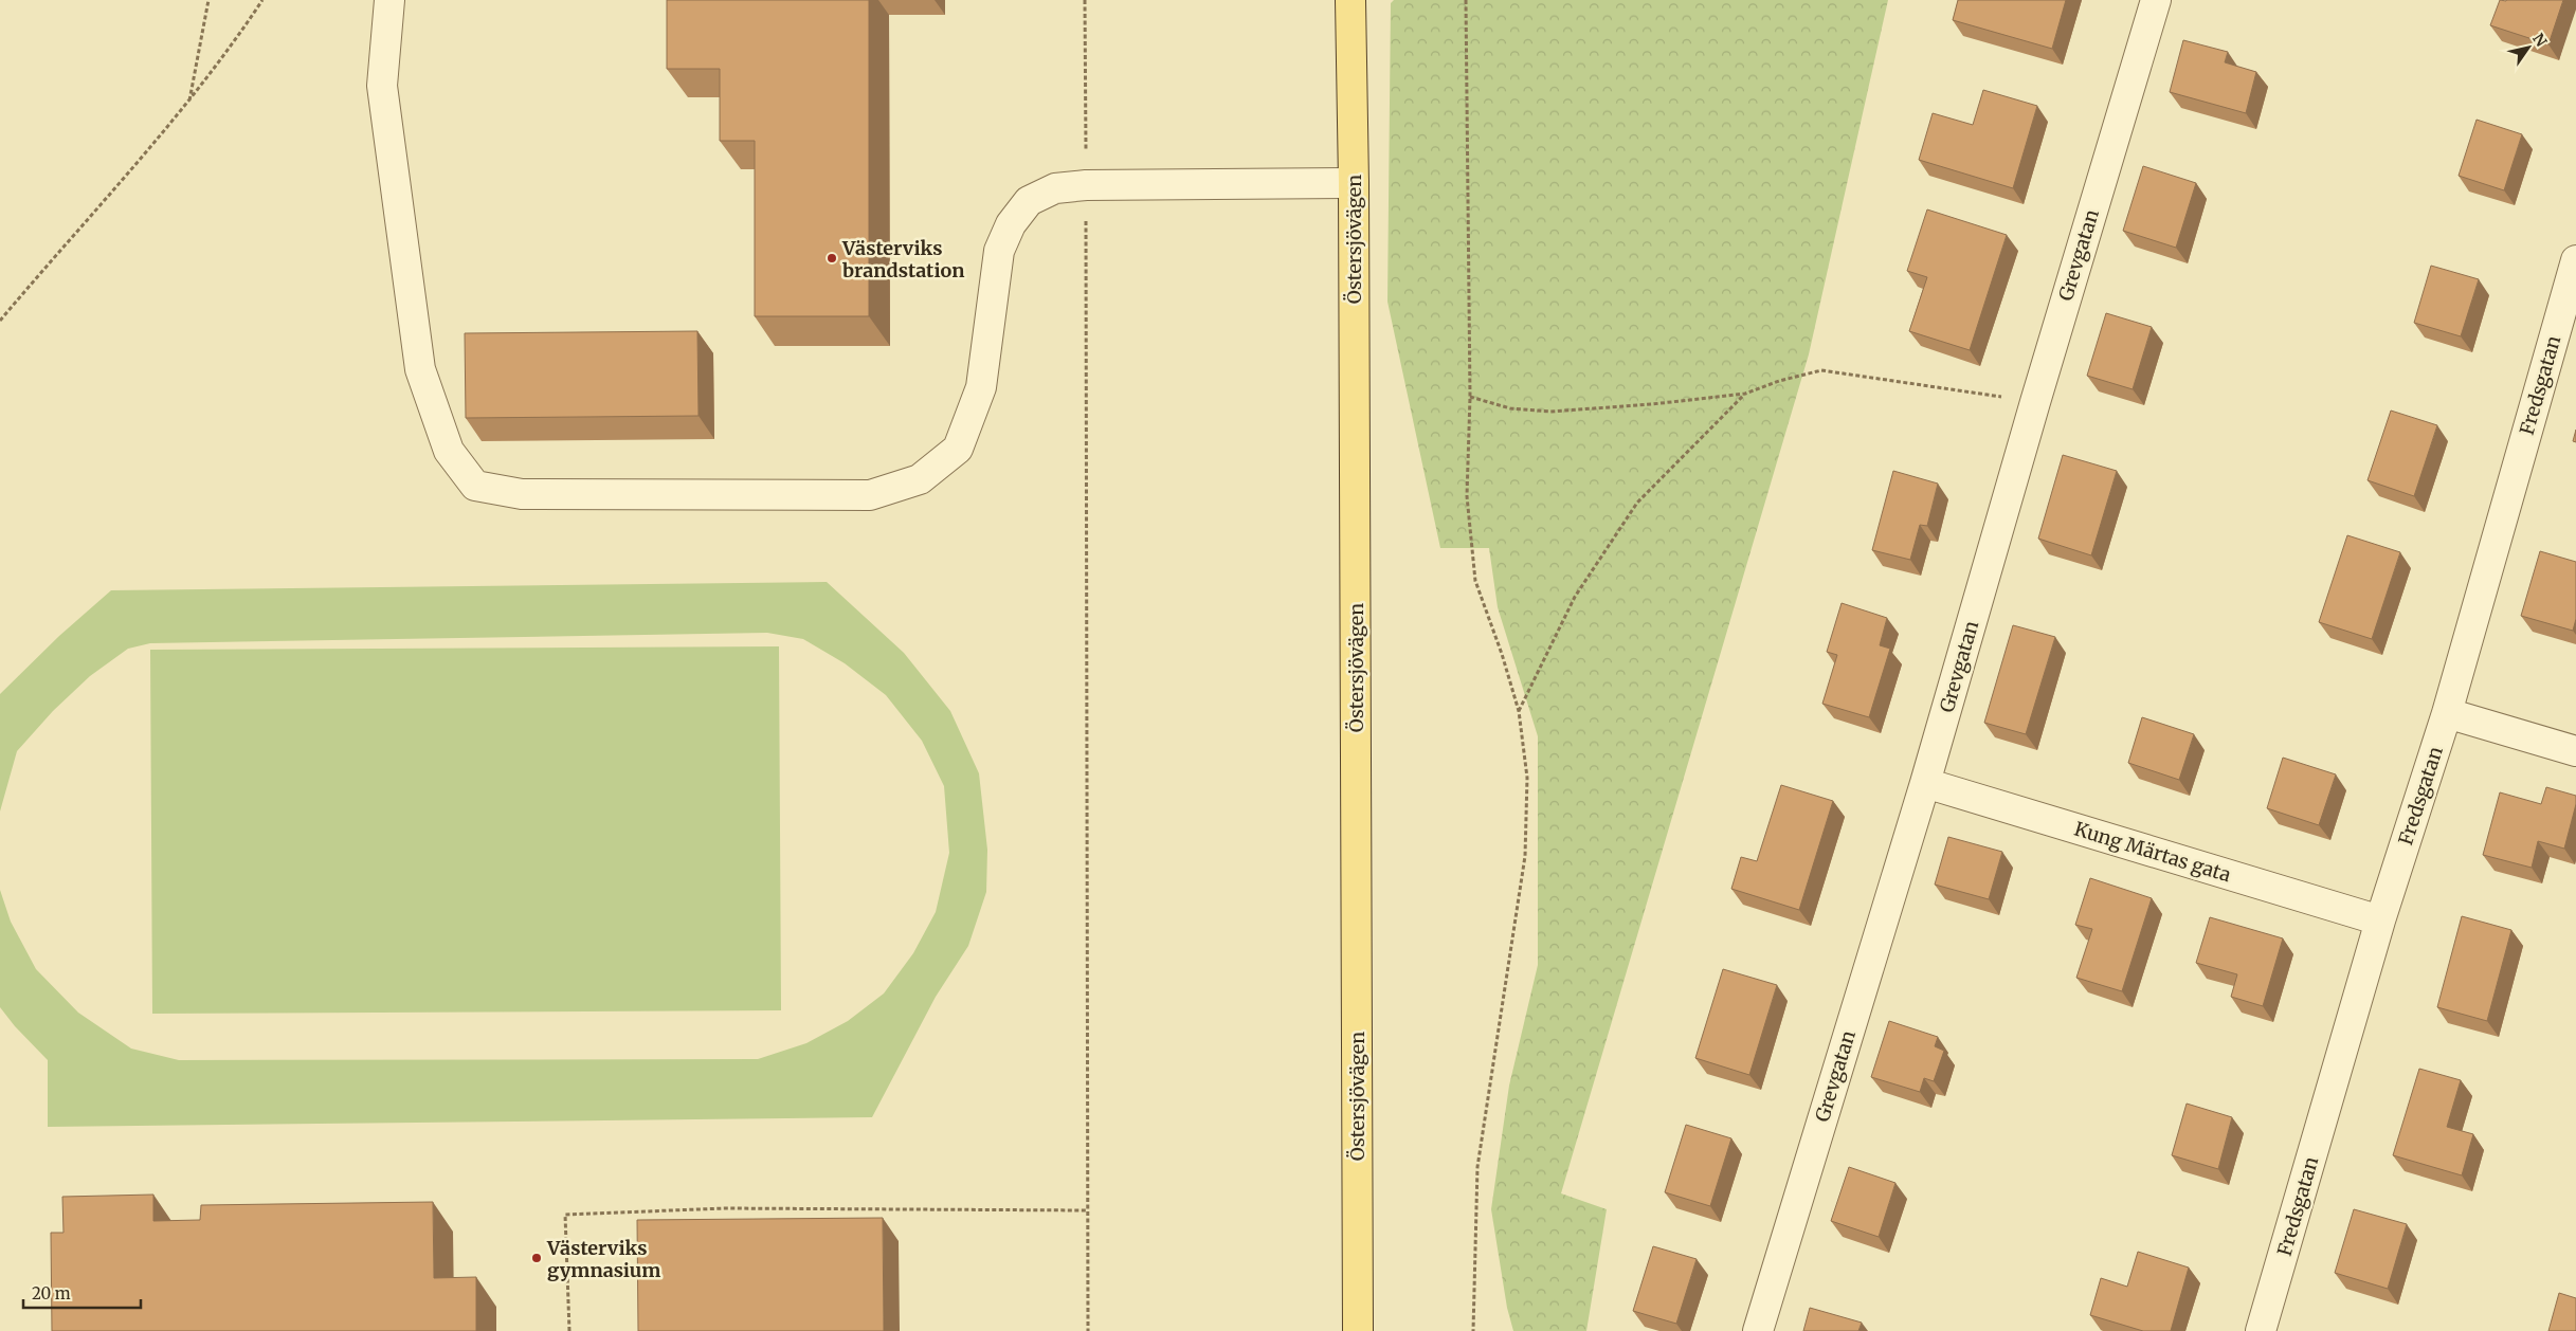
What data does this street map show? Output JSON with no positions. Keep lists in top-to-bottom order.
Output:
{
  "streets": {
    "main road": ["Östersjövägen"],
    "street": ["Grevgatan", "Fredsgatan", "Kung Märtas gata"]
  },
  "crossings": [
    ["Grevgatan", "Kung Märtas gata"],
    ["Fredsgatan", "Kung Märtas gata"]
  ],
  "places": ["Västerviks brandstation", "Västerviks gymnasium"],
  "scale_bar": "20 m",
  "north": "top right"
}
